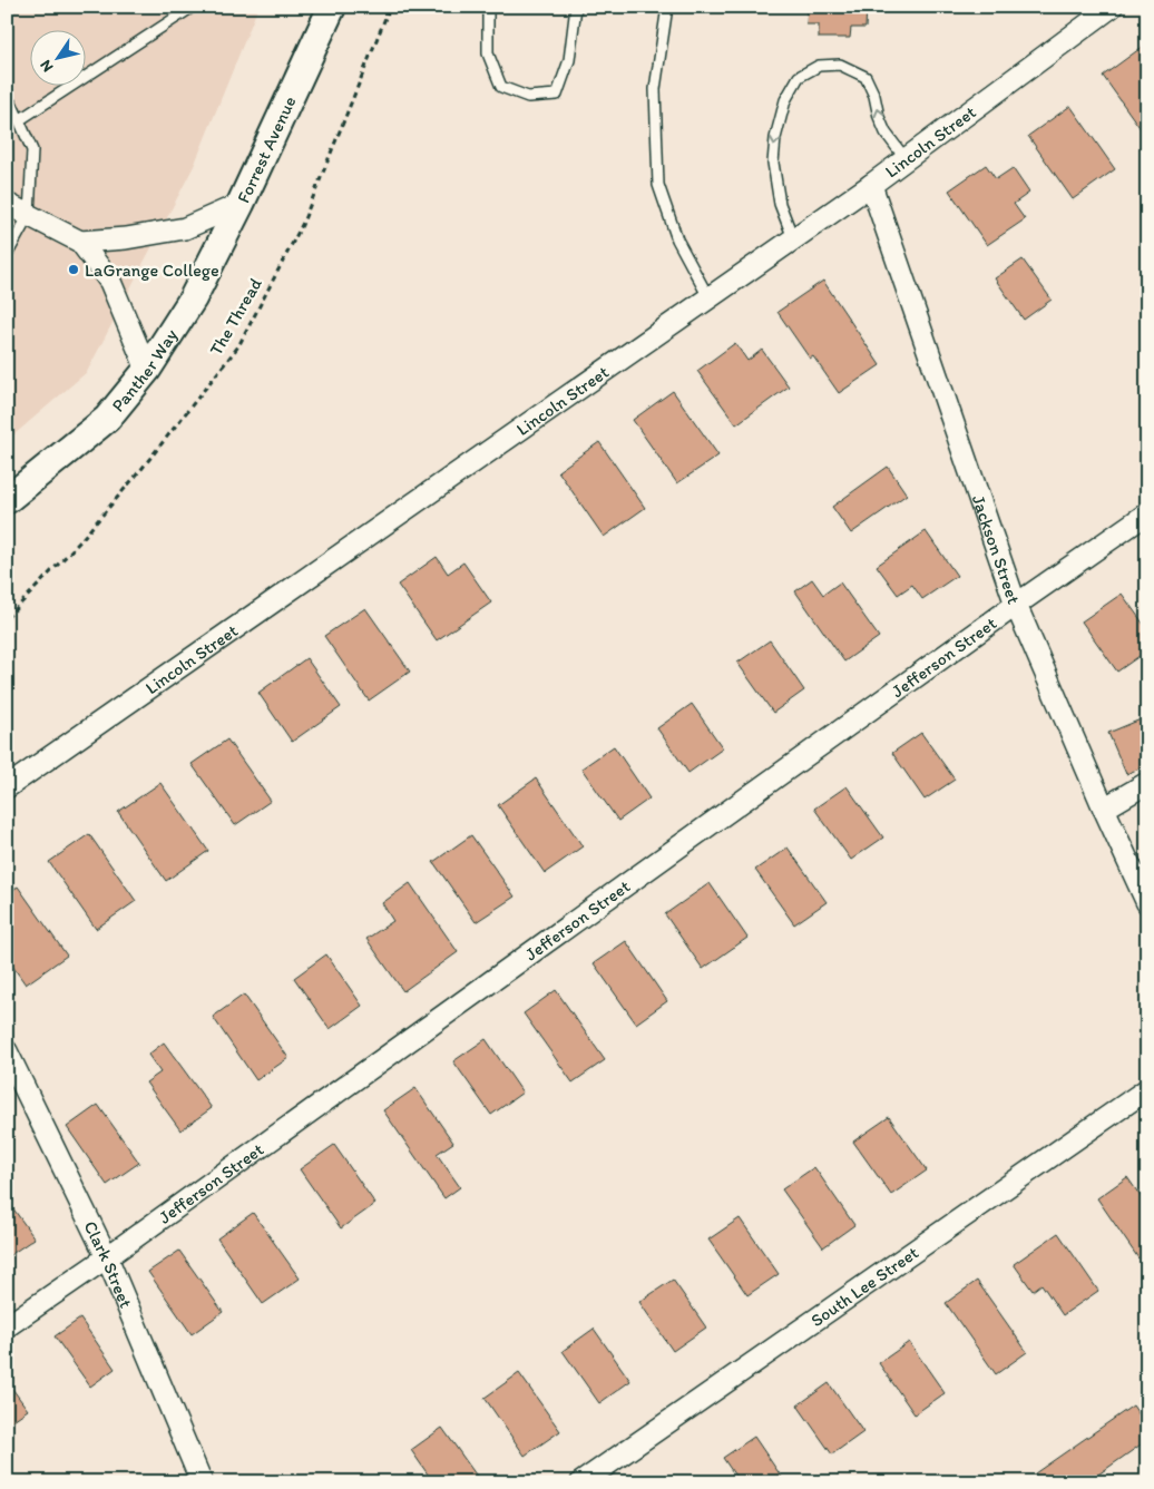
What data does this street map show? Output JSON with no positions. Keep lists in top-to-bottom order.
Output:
{
  "streets": {
    "street": [
      "Lincoln Street",
      "Forrest Avenue",
      "Panther Way",
      "Jackson Street",
      "Jefferson Street",
      "Clark Street",
      "South Lee Street"
    ],
    "path": ["The Thread"]
  },
  "crossings": [
    ["Lincoln Street", "Jackson Street"],
    ["Forrest Avenue", "Panther Way"],
    ["Jackson Street", "Jefferson Street"],
    ["Jefferson Street", "Clark Street"]
  ],
  "places": ["LaGrange College"],
  "north": "bottom left"
}
